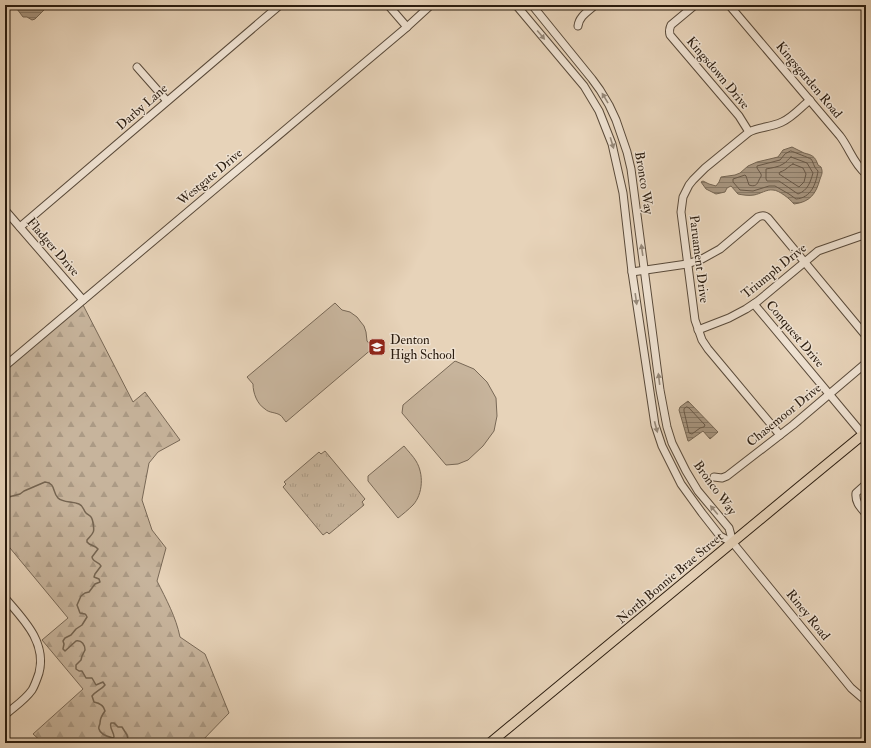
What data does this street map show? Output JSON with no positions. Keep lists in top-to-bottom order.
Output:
{
  "streets": {
    "main road": ["North Bonnie Brae Street"],
    "street": [
      "Kingsdown Drive",
      "Kingsgarden Road",
      "Darby Lane",
      "Westgate Drive",
      "Bronco Way",
      "Fladger Drive",
      "Paruament Drive",
      "Triumph Drive",
      "Conquest Drive",
      "Chasemoor Drive",
      "Riney Road"
    ]
  },
  "crossings": [
    ["Kingsdown Drive", "Paruament Drive"],
    ["Kingsgarden Road", "Paruament Drive"],
    ["Darby Lane", "Fladger Drive"],
    ["Westgate Drive", "Fladger Drive"],
    ["Bronco Way", "North Bonnie Brae Street"],
    ["Bronco Way", "Riney Road"],
    ["Paruament Drive", "Triumph Drive"],
    ["Paruament Drive", "Chasemoor Drive"],
    ["Triumph Drive", "Conquest Drive"],
    ["Conquest Drive", "Chasemoor Drive"],
    ["Conquest Drive", "North Bonnie Brae Street"],
    ["North Bonnie Brae Street", "Riney Road"]
  ],
  "places": {
    "school or university": ["Denton High School"]
  }
}
